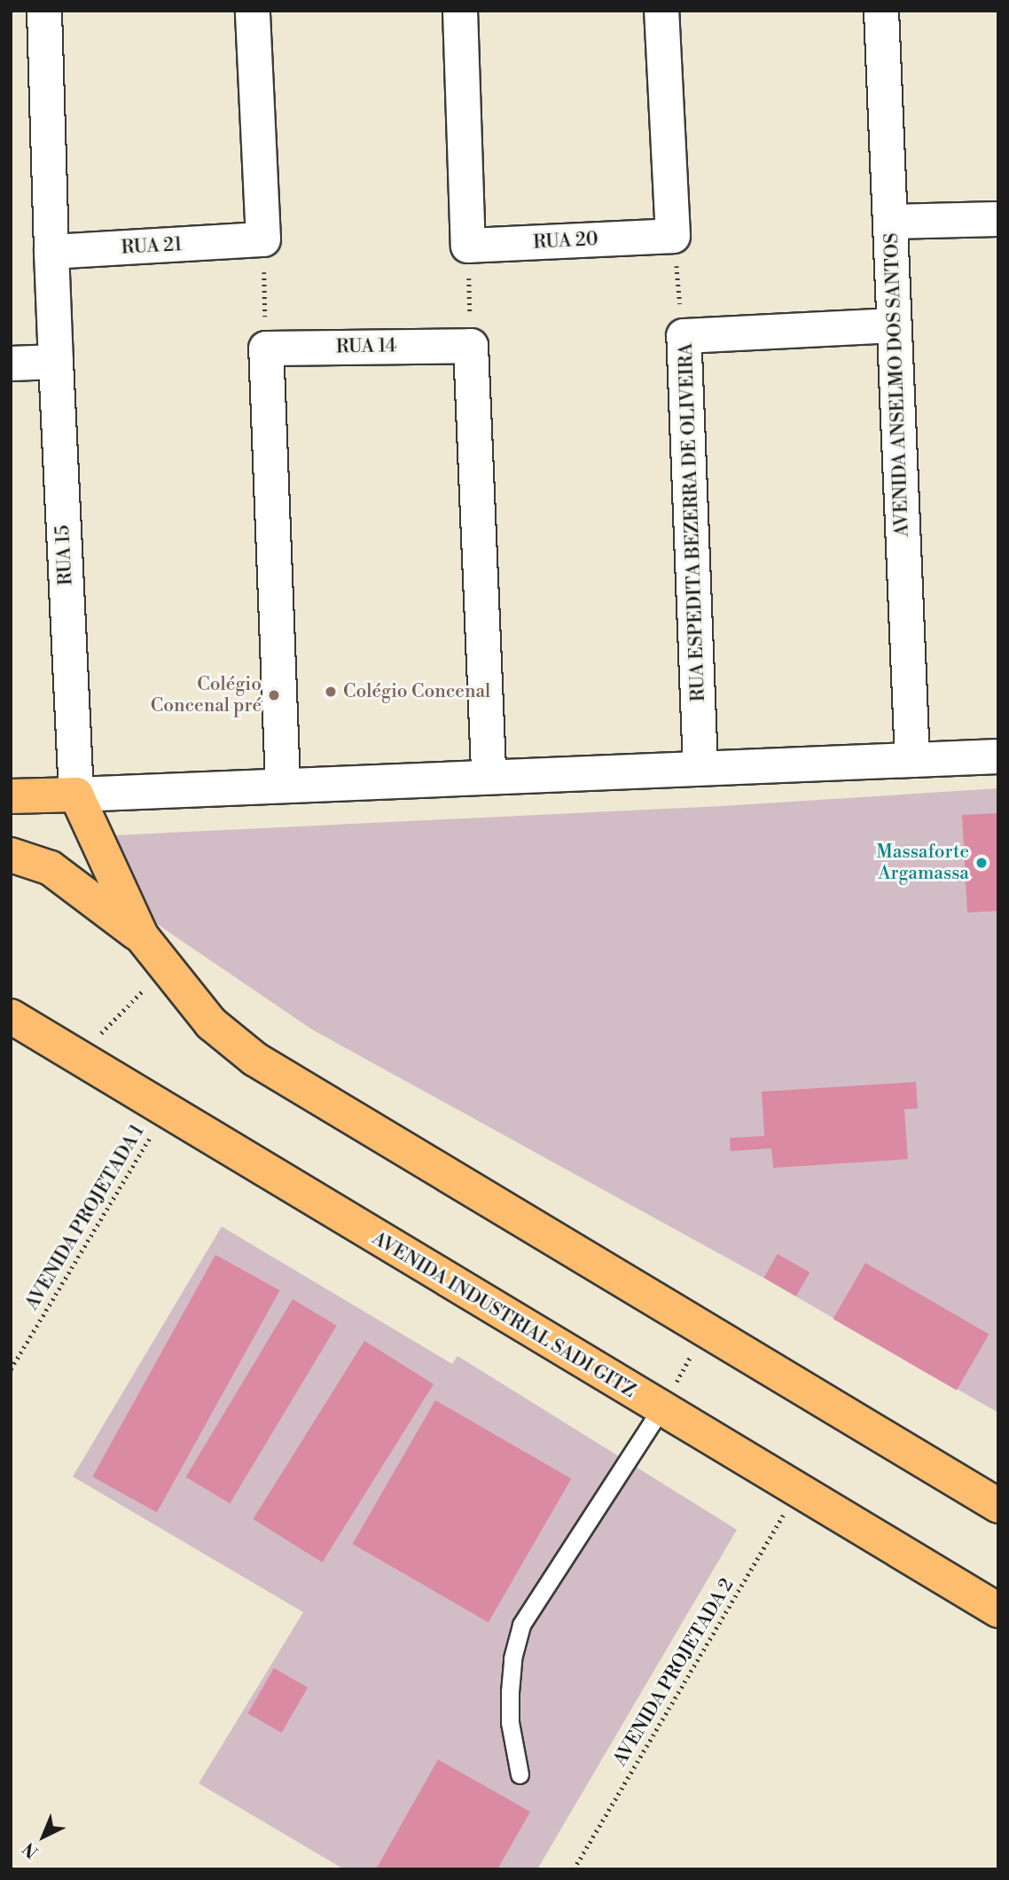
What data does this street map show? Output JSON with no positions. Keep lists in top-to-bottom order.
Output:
{
  "streets": {
    "main road": ["AVENIDA INDUSTRIAL SADI GITZ"],
    "street": [
      "RUA 20",
      "RUA 21",
      "RUA 14",
      "AVENIDA ANSELMO DOS SANTOS",
      "RUA ESPEDITA BEZERRA DE OLIVEIRA",
      "RUA 15"
    ],
    "path": ["AVENIDA PROJETADA 1", "AVENIDA PROJETADA 2"]
  },
  "crossings": [
    ["RUA 21", "RUA 15"],
    ["AVENIDA ANSELMO DOS SANTOS", "RUA ESPEDITA BEZERRA DE OLIVEIRA"],
    ["AVENIDA PROJETADA 1", "AVENIDA INDUSTRIAL SADI GITZ"],
    ["AVENIDA INDUSTRIAL SADI GITZ", "AVENIDA PROJETADA 2"]
  ],
  "places": ["Colégio Concenal", "Colégio Concenal pré", "Massaforte Argamassa"],
  "north": "bottom left"
}
